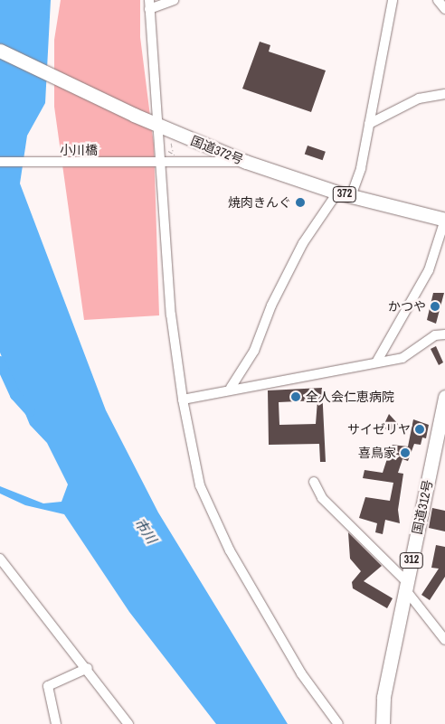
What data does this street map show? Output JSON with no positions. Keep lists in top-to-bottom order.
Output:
{
  "streets": {
    "highway": [
      "国道372号",
      "372",
      "国道312号",
      "312"
    ],
    "street": ["小川橋"]
  },
  "crossings": [
    ["小川橋", "国道372号"]
  ],
  "water": ["市川"],
  "places": [
    "焼肉きんぐ",
    "かつや",
    "全人会仁恵病院",
    "サイゼリヤ",
    "喜鳥家"
  ]
}
